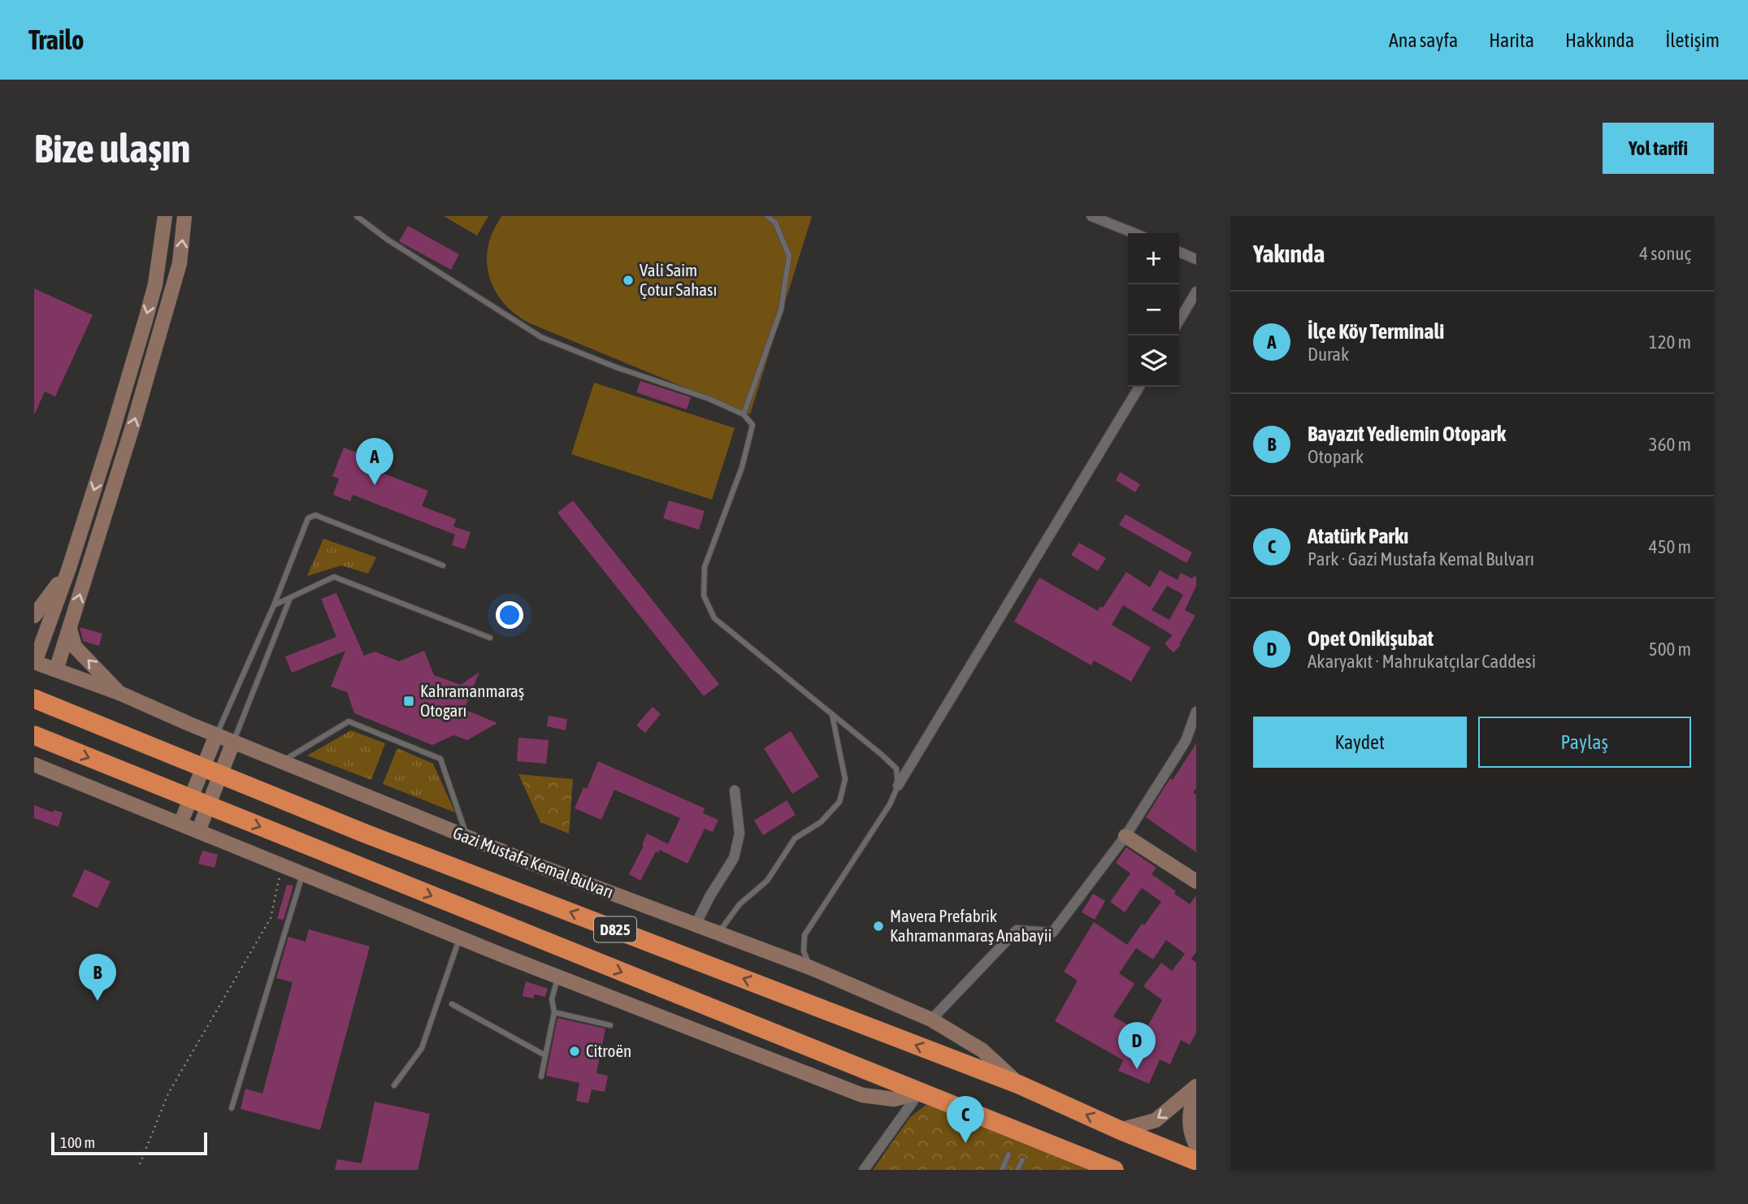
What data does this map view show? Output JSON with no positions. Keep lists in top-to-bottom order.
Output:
{
  "streets": {
    "highway": ["Gazi Mustafa Kemal Bulvarı", "D825"]
  },
  "places": {
    "other": ["Vali Saim Çotur Sahası", "Mavera Prefabrik Kahramanmaraş Anabayii", "Citroën"],
    "transit": ["Kahramanmaraş Otogarı"]
  },
  "scale_bar": "100 m",
  "page": {
    "header": "Trailo",
    "nav": [
      "Ana sayfa",
      "Harita",
      "Hakkında",
      "İletişim"
    ],
    "buttons": [
      "Yol tarifi",
      ["Kaydet", "Paylaş"]
    ],
    "title": "Bize ulaşın",
    "heading": ["Yakında", "4 sonuç"],
    "map_buttons": ["+", "−"],
    "list": [
      {
        "mark": "A",
        "name": "İlçe Köy Terminali",
        "note": "Durak",
        "value": "120 m"
      },
      {
        "mark": "B",
        "name": "Bayazıt Yediemin Otopark",
        "note": "Otopark",
        "value": "360 m"
      },
      {
        "mark": "C",
        "name": "Atatürk Parkı",
        "note": "Park · Gazi Mustafa Kemal Bulvarı",
        "value": "450 m"
      },
      {
        "mark": "D",
        "name": "Opet Onikişubat",
        "note": "Akaryakıt · Mahrukatçılar Caddesi",
        "value": "500 m"
      }
    ],
    "pins": [
      "A",
      "B",
      "D",
      "C"
    ],
    "scale": "100 m"
  }
}
